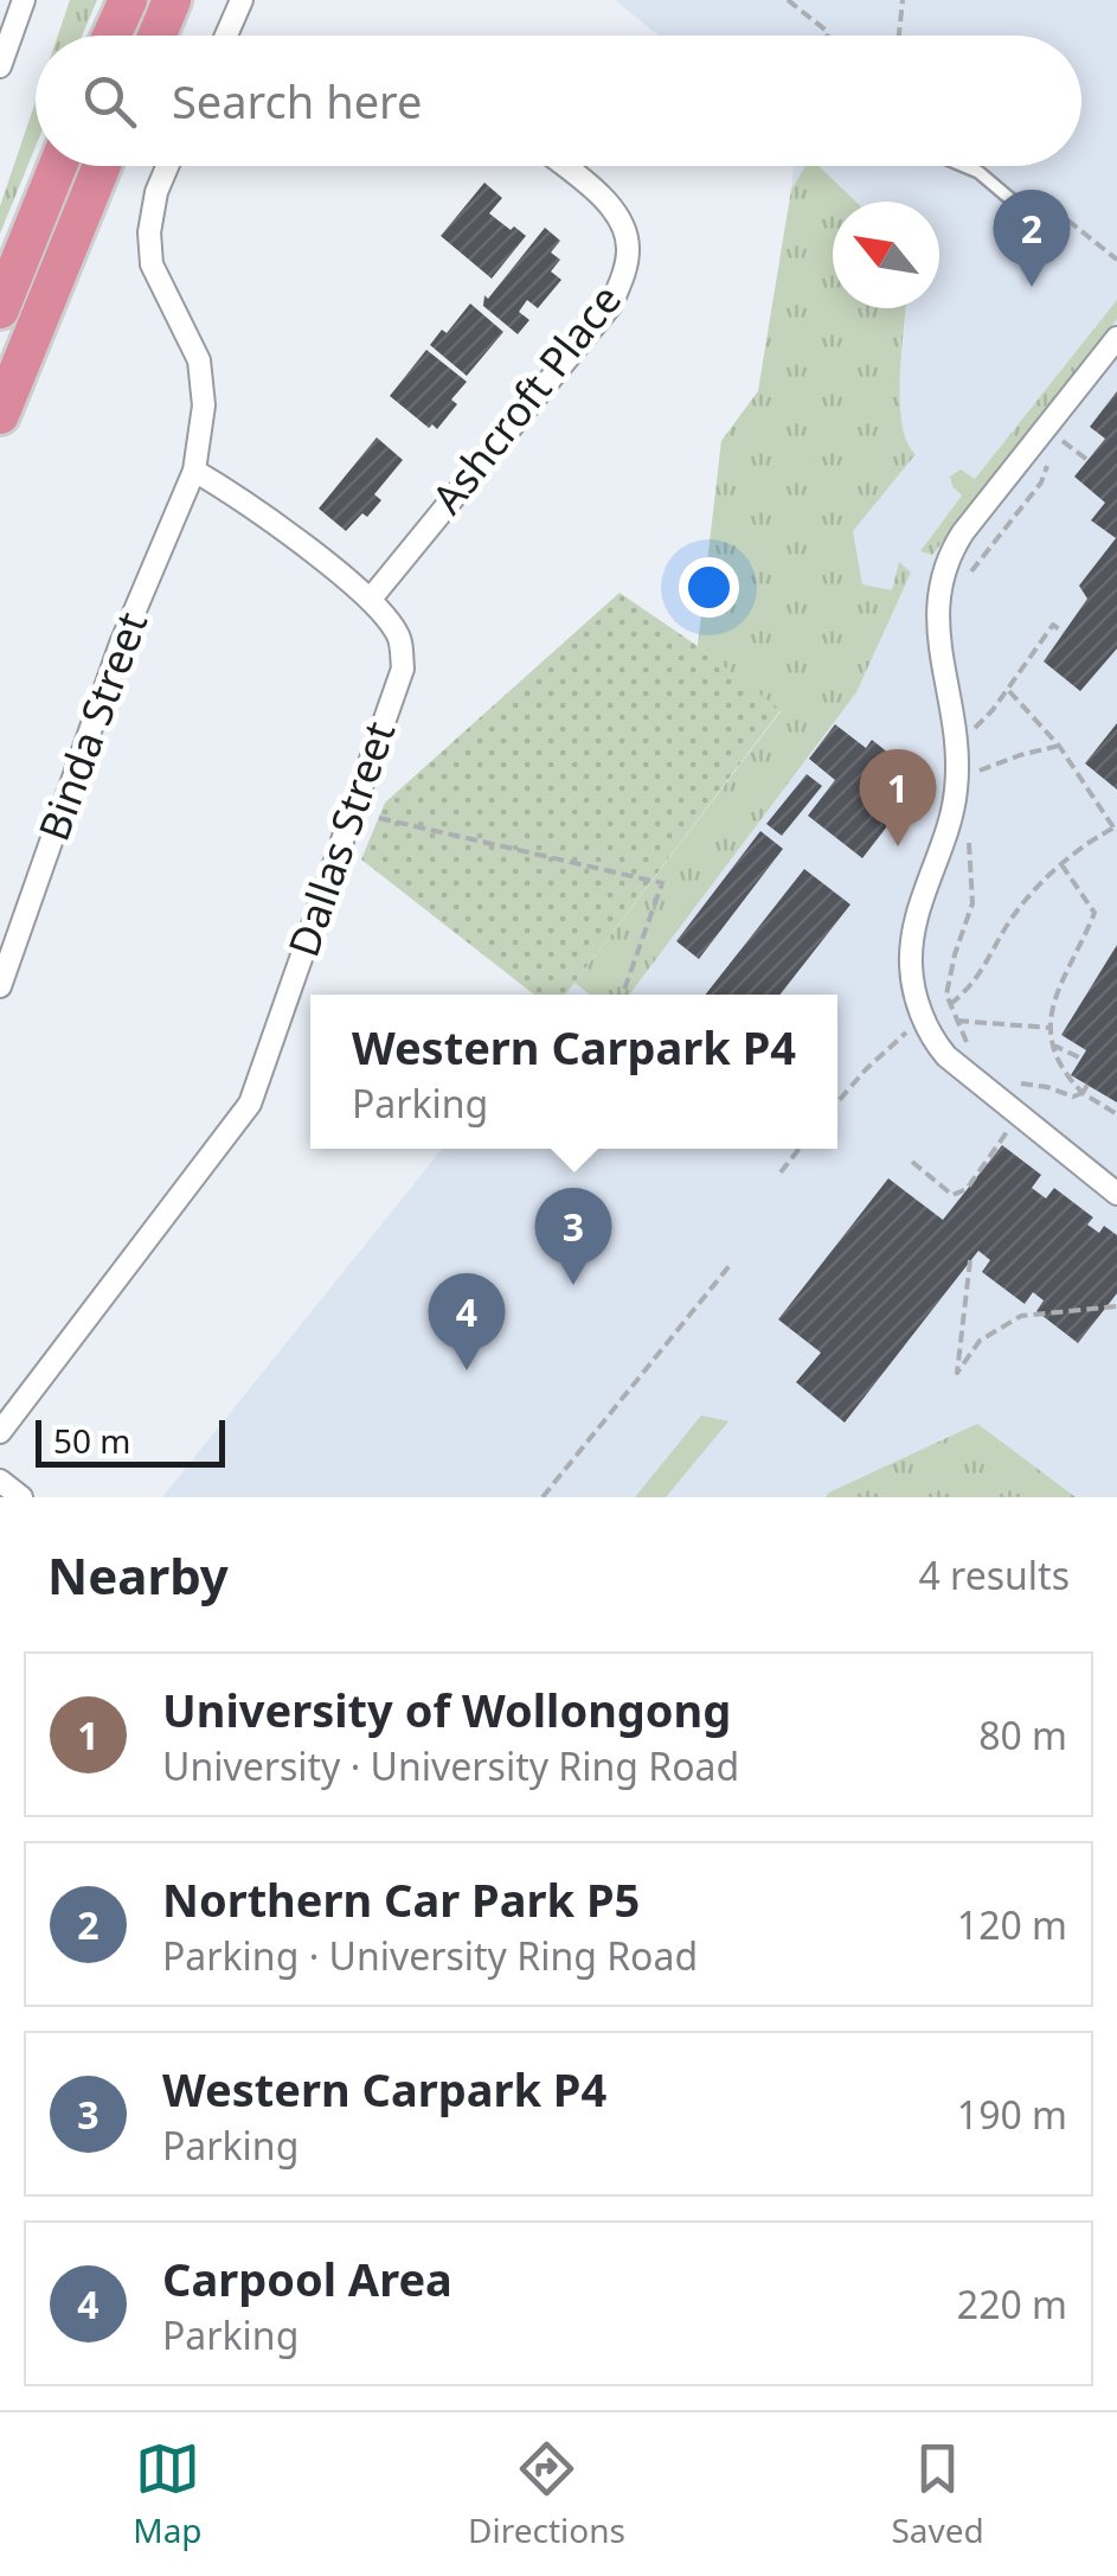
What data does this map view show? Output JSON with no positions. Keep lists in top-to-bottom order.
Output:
{
  "streets": {
    "street": ["Ashcroft Place", "Binda Street", "Dallas Street"]
  },
  "crossings": [
    ["Ashcroft Place", "Dallas Street"],
    ["Binda Street", "Dallas Street"]
  ],
  "scale_bar": "50 m",
  "north": "top left",
  "page": {
    "search": "Search here",
    "pins": [
      "2",
      "1",
      "3",
      "4"
    ],
    "popup": ["Western Carpark P4", "Parking"],
    "scale": "50 m",
    "heading": ["Nearby", "4 results"],
    "list": [
      {
        "mark": "1",
        "name": "University of Wollongong",
        "note": "University · University Ring Road",
        "value": "80 m"
      },
      {
        "mark": "2",
        "name": "Northern Car Park P5",
        "note": "Parking · University Ring Road",
        "value": "120 m"
      },
      {
        "mark": "3",
        "name": "Western Carpark P4",
        "note": "Parking",
        "value": "190 m"
      },
      {
        "mark": "4",
        "name": "Carpool Area",
        "note": "Parking",
        "value": "220 m"
      }
    ],
    "nav": ["Map", "Directions", "Saved"]
  }
}
